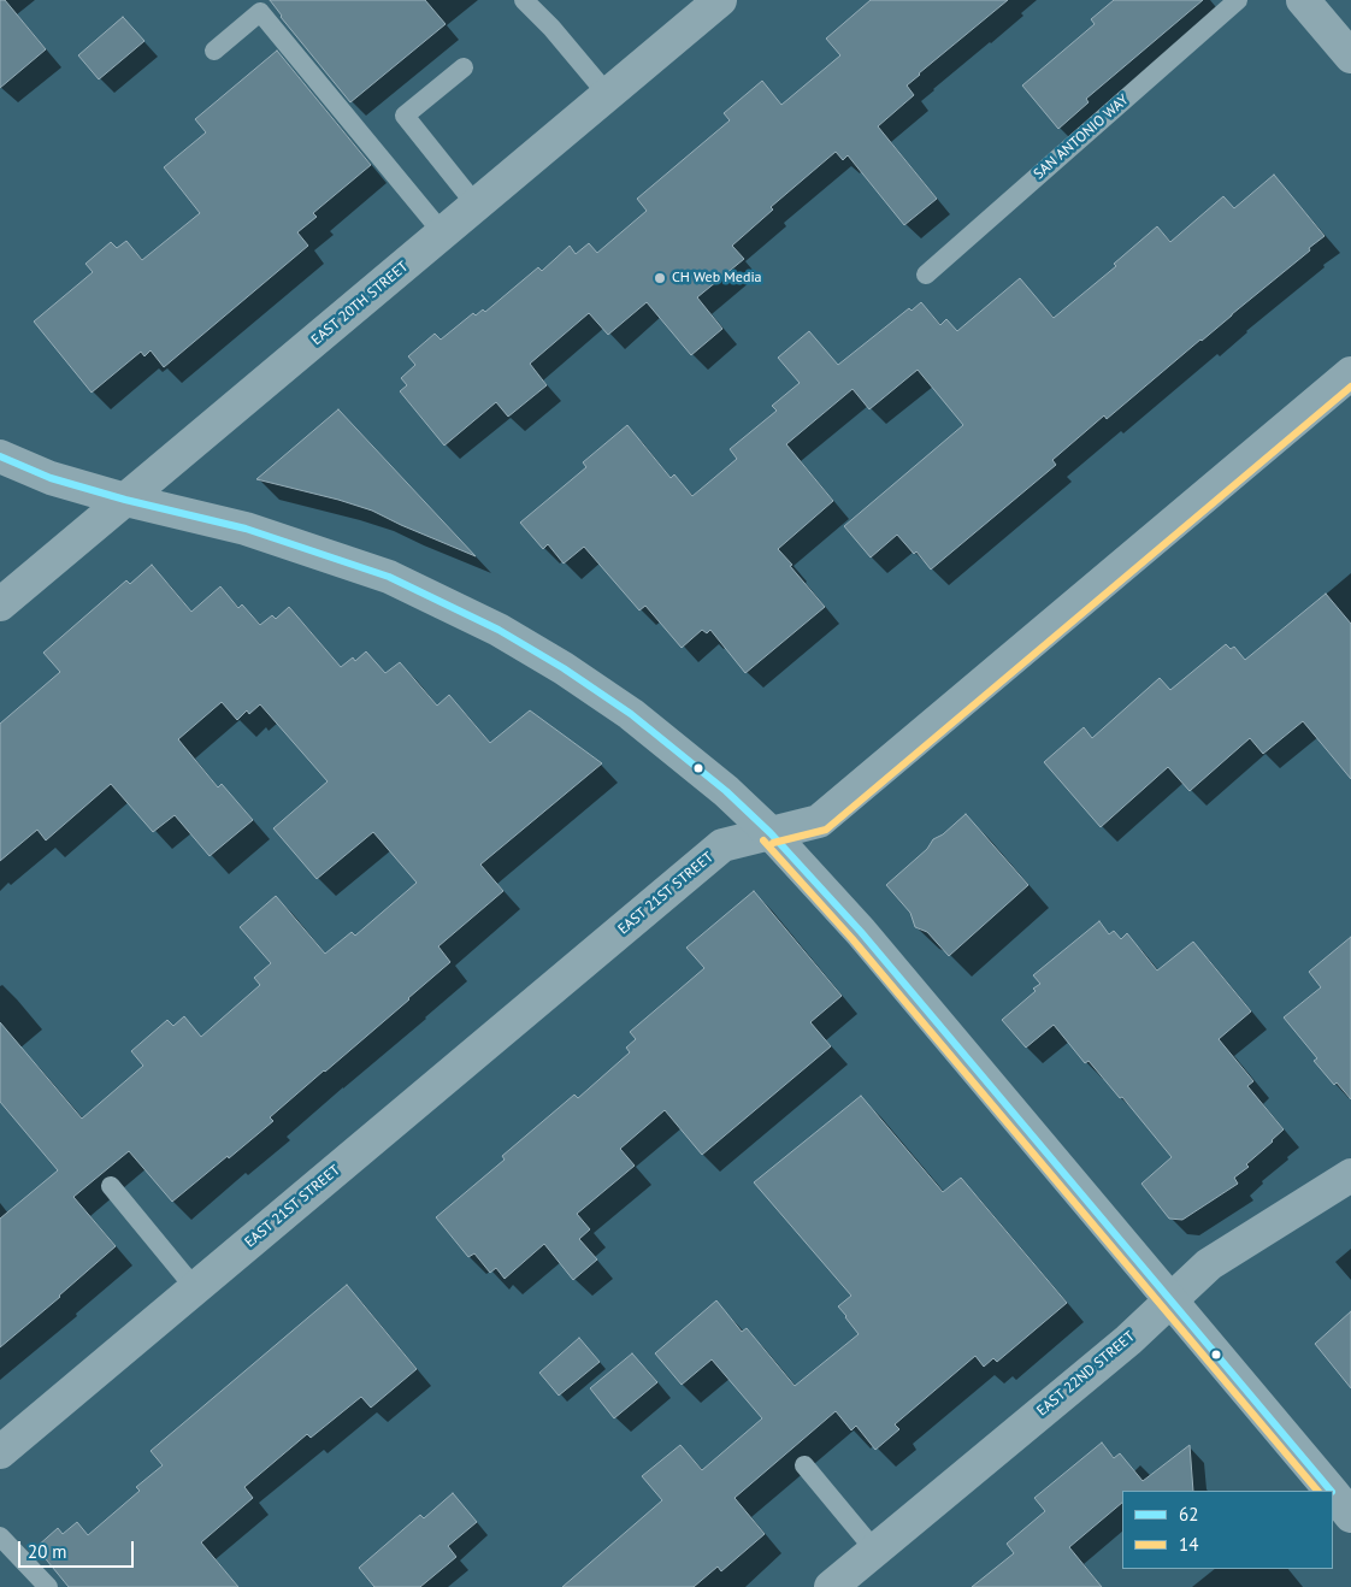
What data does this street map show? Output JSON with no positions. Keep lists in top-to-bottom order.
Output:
{
  "streets": {
    "street": ["EAST 20TH STREET", "EAST 21ST STREET", "EAST 22ND STREET"],
    "lane": ["SAN ANTONIO WAY"]
  },
  "places": ["CH Web Media"],
  "lines": ["transit line 14", "transit line 62"],
  "legend": ["62", "14"],
  "scale_bar": "20 m"
}
